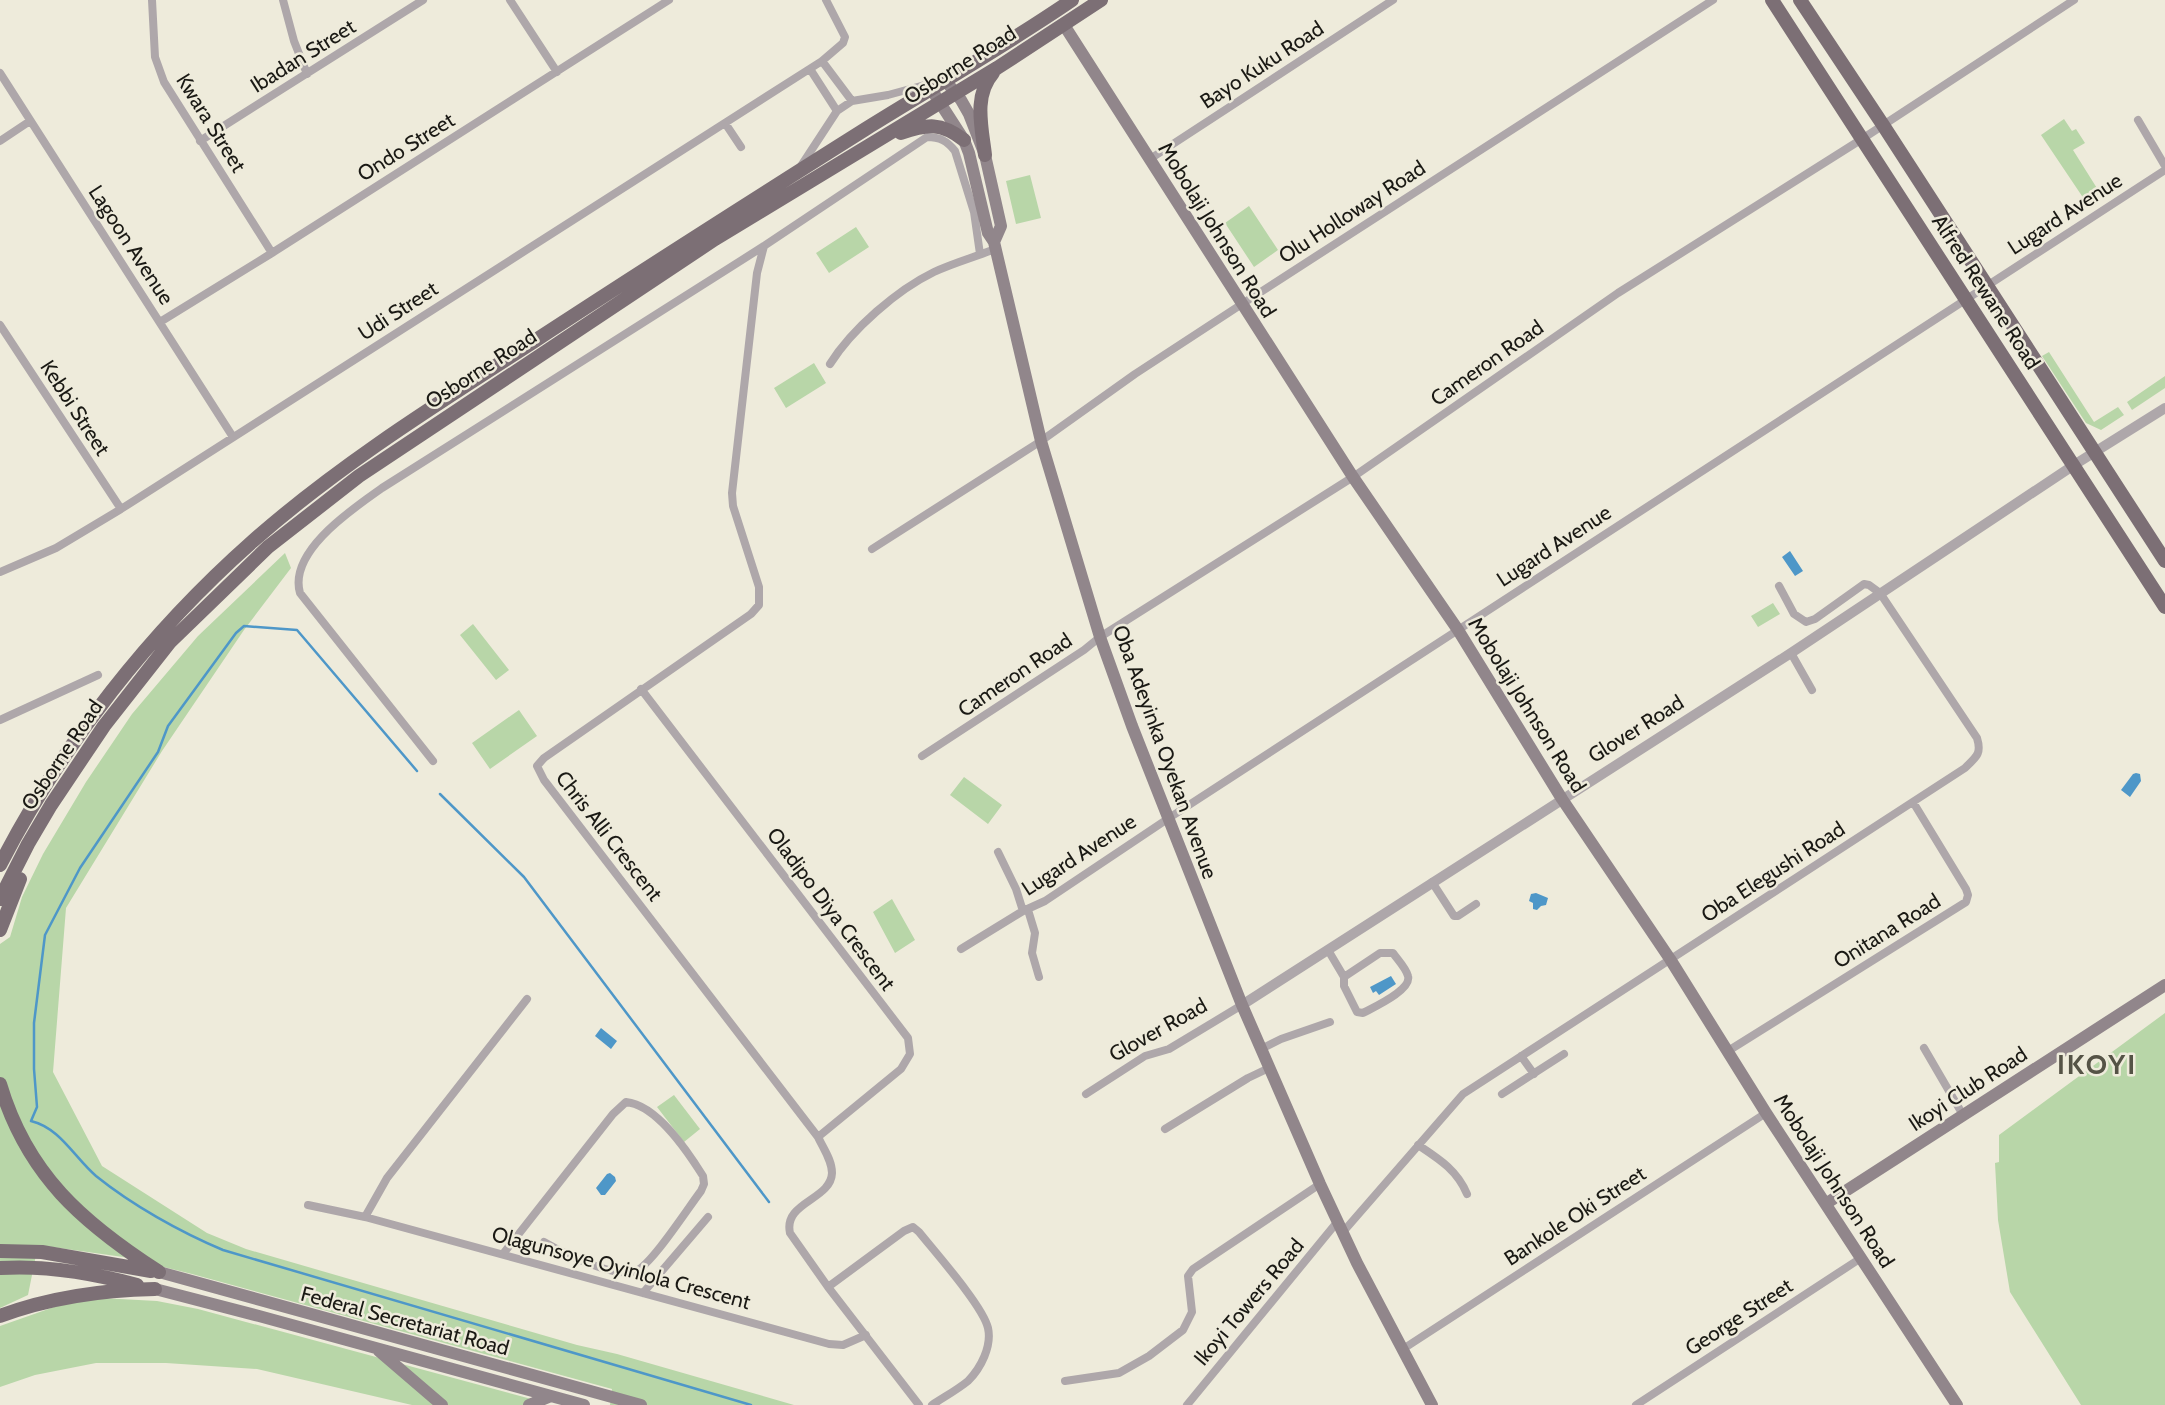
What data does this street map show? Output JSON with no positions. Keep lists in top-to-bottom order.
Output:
{
  "streets": {
    "main road": [
      "Osborne Road",
      "Mobolaji Johnson Road",
      "Alfred Rewane Road",
      "Oba Adeyinka Oyekan Avenue",
      "Ikoyi Club Road",
      "Federal Secretariat Road"
    ],
    "street": [
      "Ibadan Street",
      "Bayo Kuku Road",
      "Kwara Street",
      "Ondo Street",
      "Olu Holloway Road",
      "Lugard Avenue",
      "Lagoon Avenue",
      "Udi Street",
      "Cameron Road",
      "Kebbi Street",
      "Glover Road",
      "Chris Alli Crescent",
      "Oba Elegushi Road",
      "Oladipo Diya Crescent",
      "Onitana Road",
      "Bankole Oki Street",
      "Olagunsoye Oyinlola Crescent",
      "Ikoyi Towers Road",
      "George Street"
    ]
  },
  "crossings": [
    ["Ibadan Street", "Kwara Street"],
    ["Osborne Road", "Mobolaji Johnson Road"],
    ["Osborne Road", "Oba Adeyinka Oyekan Avenue"],
    ["Bayo Kuku Road", "Mobolaji Johnson Road"],
    ["Kwara Street", "Ondo Street"],
    ["Ondo Street", "Lagoon Avenue"],
    ["Olu Holloway Road", "Mobolaji Johnson Road"],
    ["Olu Holloway Road", "Oba Adeyinka Oyekan Avenue"],
    ["Lugard Avenue", "Mobolaji Johnson Road"],
    ["Lugard Avenue", "Alfred Rewane Road"],
    ["Lugard Avenue", "Oba Adeyinka Oyekan Avenue"],
    ["Mobolaji Johnson Road", "Cameron Road"],
    ["Mobolaji Johnson Road", "Glover Road"],
    ["Mobolaji Johnson Road", "Oba Elegushi Road"],
    ["Mobolaji Johnson Road", "Onitana Road"],
    ["Mobolaji Johnson Road", "Ikoyi Club Road"],
    ["Mobolaji Johnson Road", "Bankole Oki Street"],
    ["Mobolaji Johnson Road", "George Street"],
    ["Lagoon Avenue", "Udi Street"],
    ["Alfred Rewane Road", "Cameron Road"],
    ["Alfred Rewane Road", "Glover Road"],
    ["Udi Street", "Kebbi Street"],
    ["Cameron Road", "Oba Adeyinka Oyekan Avenue"],
    ["Glover Road", "Oba Adeyinka Oyekan Avenue"],
    ["Glover Road", "Oba Elegushi Road"],
    ["Oba Adeyinka Oyekan Avenue", "Oba Elegushi Road"],
    ["Oba Adeyinka Oyekan Avenue", "Bankole Oki Street"],
    ["Oba Adeyinka Oyekan Avenue", "Ikoyi Towers Road"],
    ["Chris Alli Crescent", "Oladipo Diya Crescent"],
    ["Chris Alli Crescent", "Olagunsoye Oyinlola Crescent"],
    ["Oba Elegushi Road", "Onitana Road"],
    ["Oba Elegushi Road", "Ikoyi Towers Road"]
  ],
  "districts": ["IKOYI"]
}
